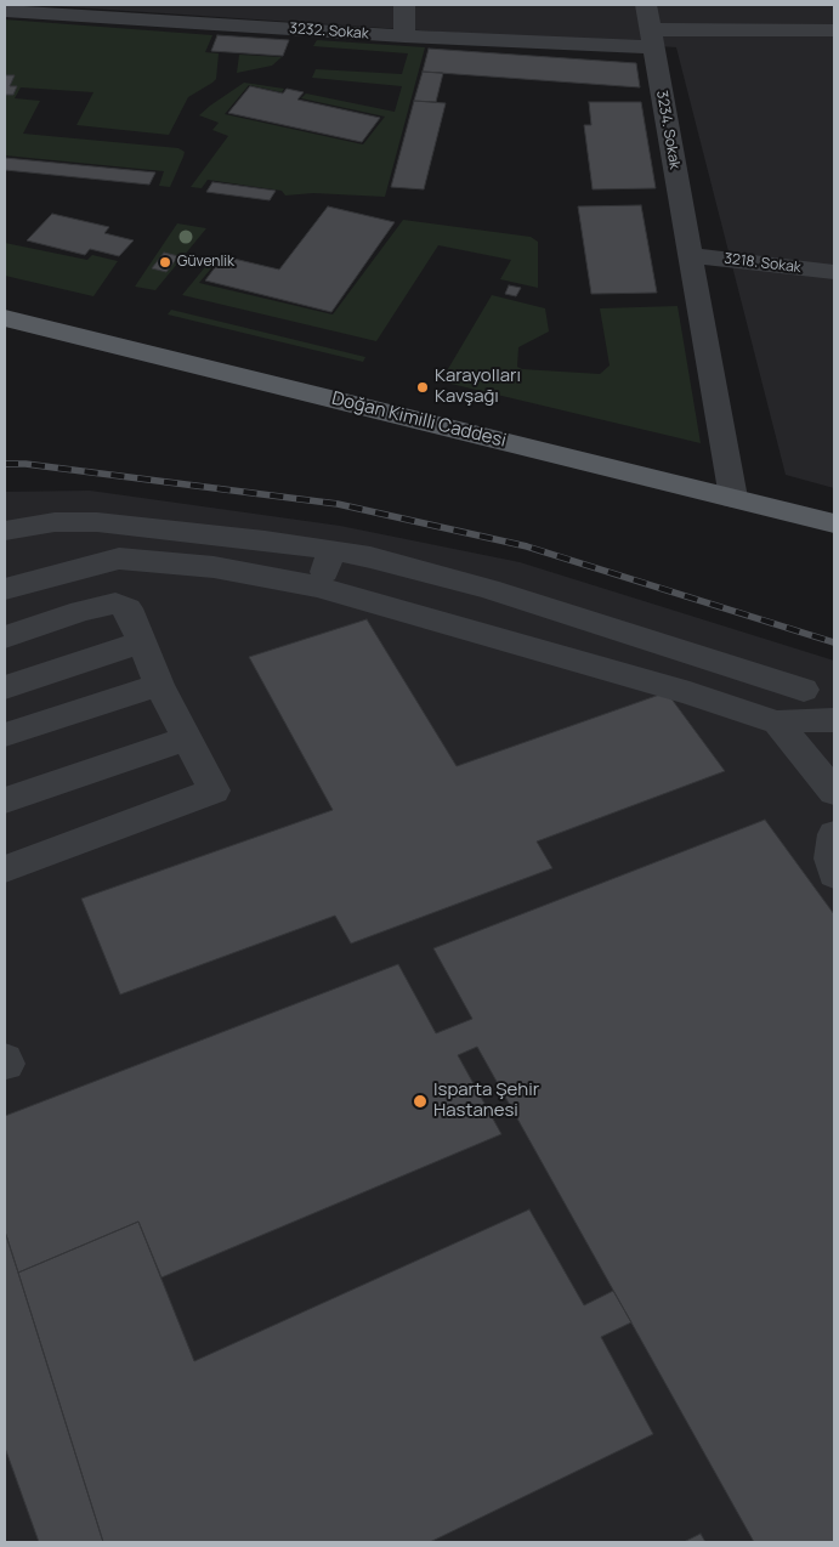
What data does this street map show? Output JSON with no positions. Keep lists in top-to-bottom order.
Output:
{
  "streets": {
    "main road": ["Doğan Kimilli Caddesi"],
    "street": ["3232. Sokak", "3234. Sokak", "3218. Sokak"]
  },
  "crossings": [
    ["3232. Sokak", "3234. Sokak"],
    ["3234. Sokak", "3218. Sokak"],
    ["3234. Sokak", "Doğan Kimilli Caddesi"]
  ],
  "places": ["Güvenlik", "Karayolları Kavşağı", "Isparta Şehir Hastanesi"]
}
